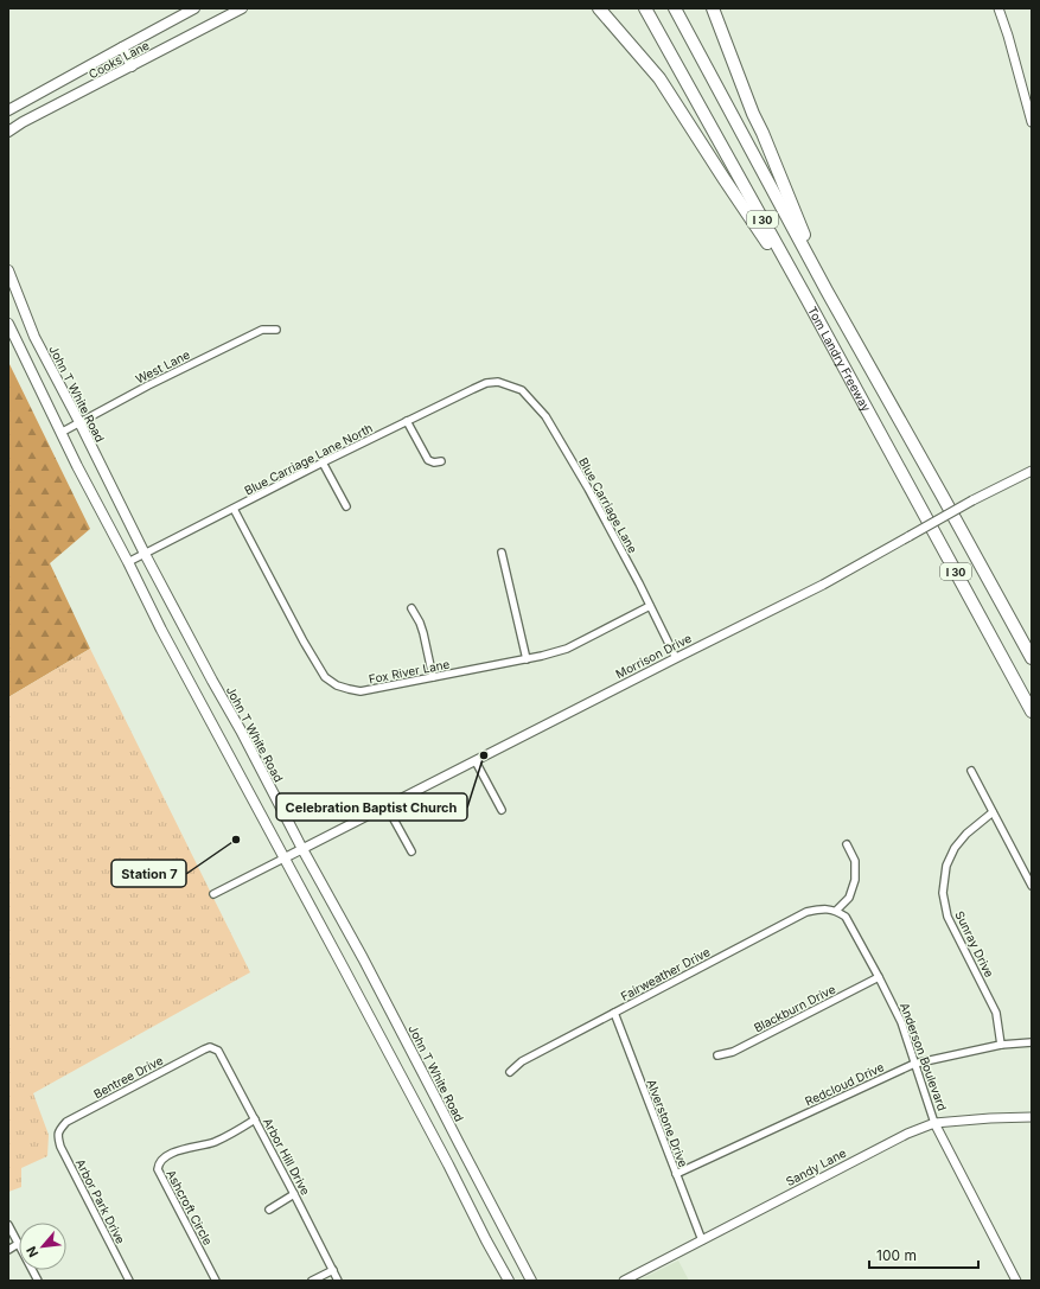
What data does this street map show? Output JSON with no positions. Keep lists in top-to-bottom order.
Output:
{
  "streets": {
    "highway": ["I 30", "Tom Landry Freeway"],
    "main road": ["Cooks Lane", "John T White Road"],
    "street": [
      "West Lane",
      "Blue Carriage Lane North",
      "Blue Carriage Lane",
      "Morrison Drive",
      "Fox River Lane",
      "Sunray Drive",
      "Fairweather Drive",
      "Blackburn Drive",
      "Anderson Boulevard",
      "Bentree Drive",
      "Redcloud Drive",
      "Alverstone Drive",
      "Arbor Hill Drive",
      "Sandy Lane",
      "Arbor Park Drive",
      "Ashcroft Circle"
    ]
  },
  "crossings": [
    ["West Lane", "John T White Road"],
    ["John T White Road", "Blue Carriage Lane North"],
    ["John T White Road", "Morrison Drive"],
    ["Blue Carriage Lane North", "Blue Carriage Lane"],
    ["Blue Carriage Lane North", "Fox River Lane"],
    ["Blue Carriage Lane", "Morrison Drive"],
    ["Blue Carriage Lane", "Fox River Lane"],
    ["Sunray Drive", "Redcloud Drive"],
    ["Fairweather Drive", "Anderson Boulevard"],
    ["Fairweather Drive", "Alverstone Drive"],
    ["Blackburn Drive", "Anderson Boulevard"],
    ["Anderson Boulevard", "Redcloud Drive"],
    ["Anderson Boulevard", "Sandy Lane"],
    ["Bentree Drive", "Arbor Hill Drive"],
    ["Bentree Drive", "Arbor Park Drive"],
    ["Redcloud Drive", "Alverstone Drive"],
    ["Alverstone Drive", "Sandy Lane"],
    ["Arbor Hill Drive", "Ashcroft Circle"]
  ],
  "places": ["Celebration Baptist Church", "Station 7"],
  "scale_bar": "100 m",
  "north": "bottom left"
}
